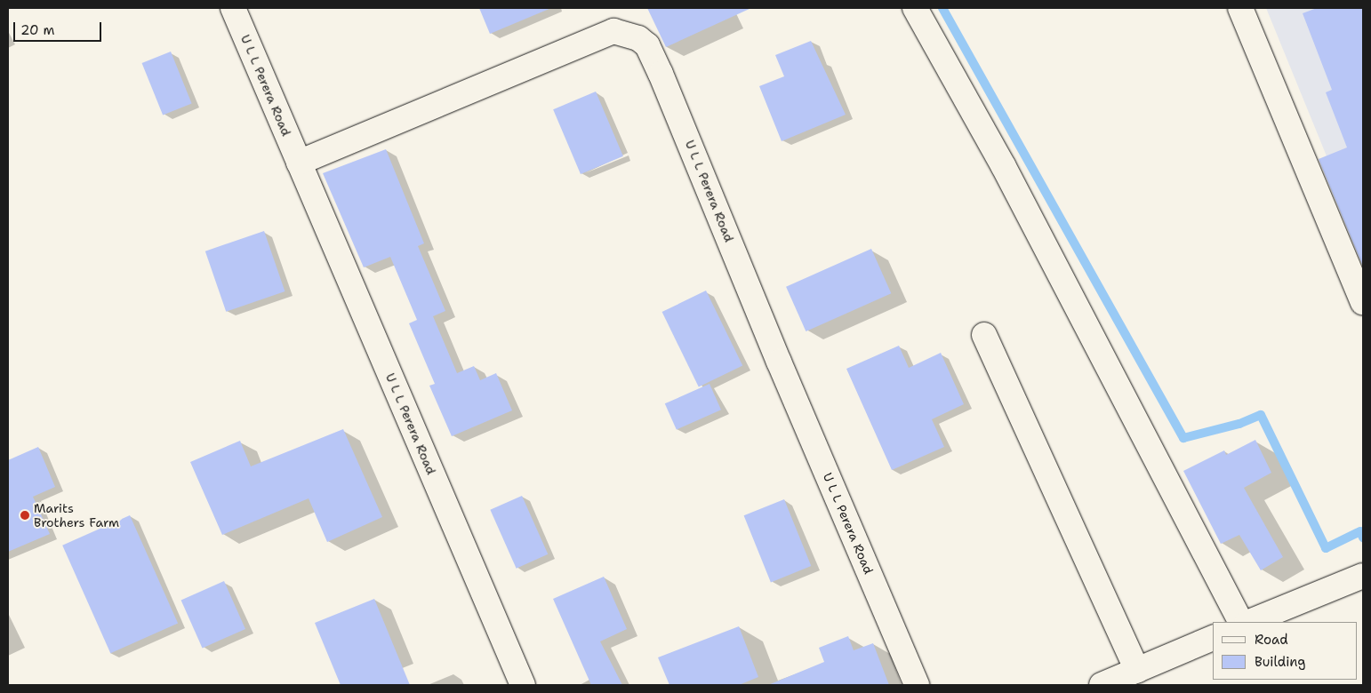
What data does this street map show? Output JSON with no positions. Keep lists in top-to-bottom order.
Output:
{
  "streets": {
    "street": ["U L L Perera Road"]
  },
  "places": ["Marits Brothers Farm"],
  "legend": ["Road", "Building"],
  "scale_bar": "20 m"
}
